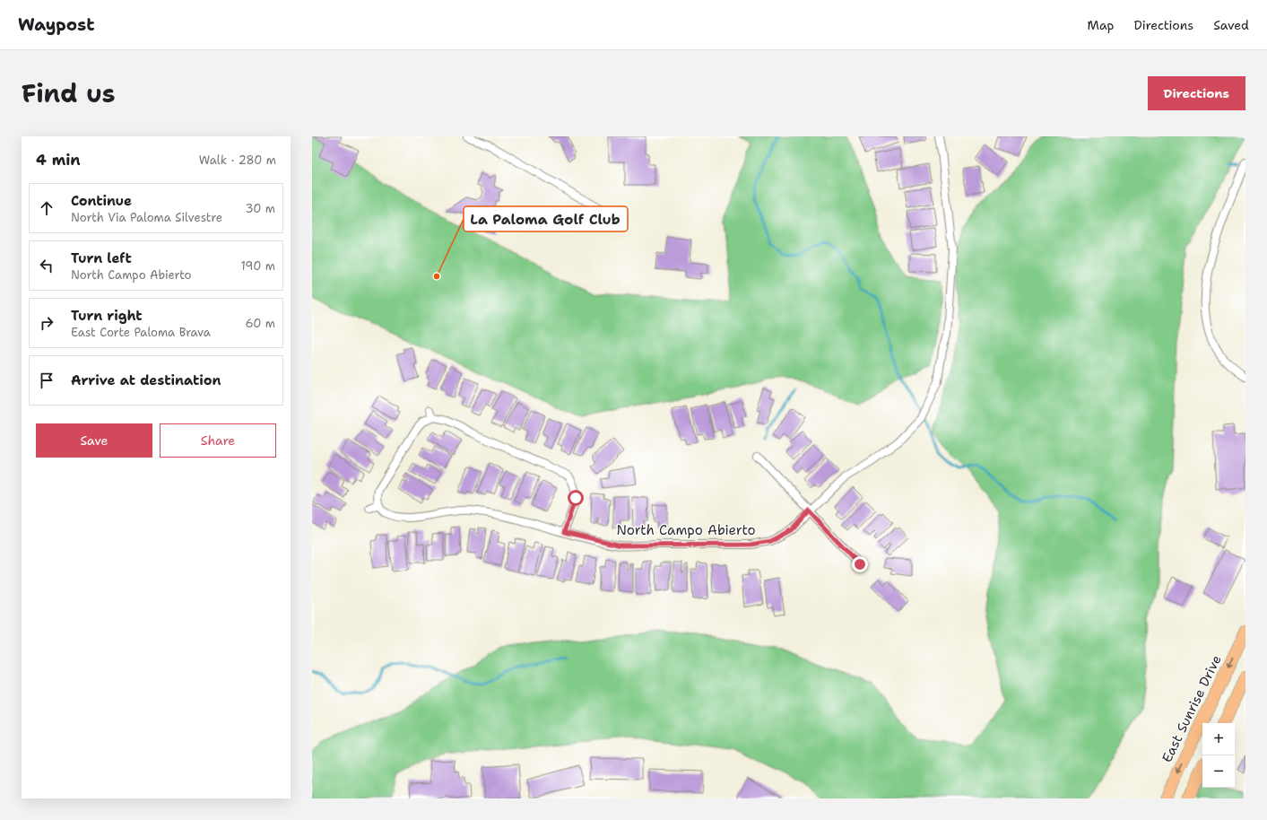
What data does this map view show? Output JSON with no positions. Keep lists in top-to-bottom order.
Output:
{
  "streets": {
    "main road": ["East Sunrise Drive"],
    "street": ["North Campo Abierto"]
  },
  "places": ["La Paloma Golf Club"],
  "page": {
    "header": "Waypost",
    "nav": ["Map", "Directions", "Saved"],
    "title": "Find us",
    "buttons": [
      "Directions",
      ["Save", "Share"]
    ],
    "heading": ["4 min", "Walk · 280 m"],
    "list": [
      ["Continue", "North Via Paloma Silvestre", "30 m"],
      ["Turn left", "North Campo Abierto", "190 m"],
      ["Turn right", "East Corte Paloma Brava", "60 m"],
      "Arrive at destination"
    ],
    "map_buttons": ["+", "−"]
  }
}
